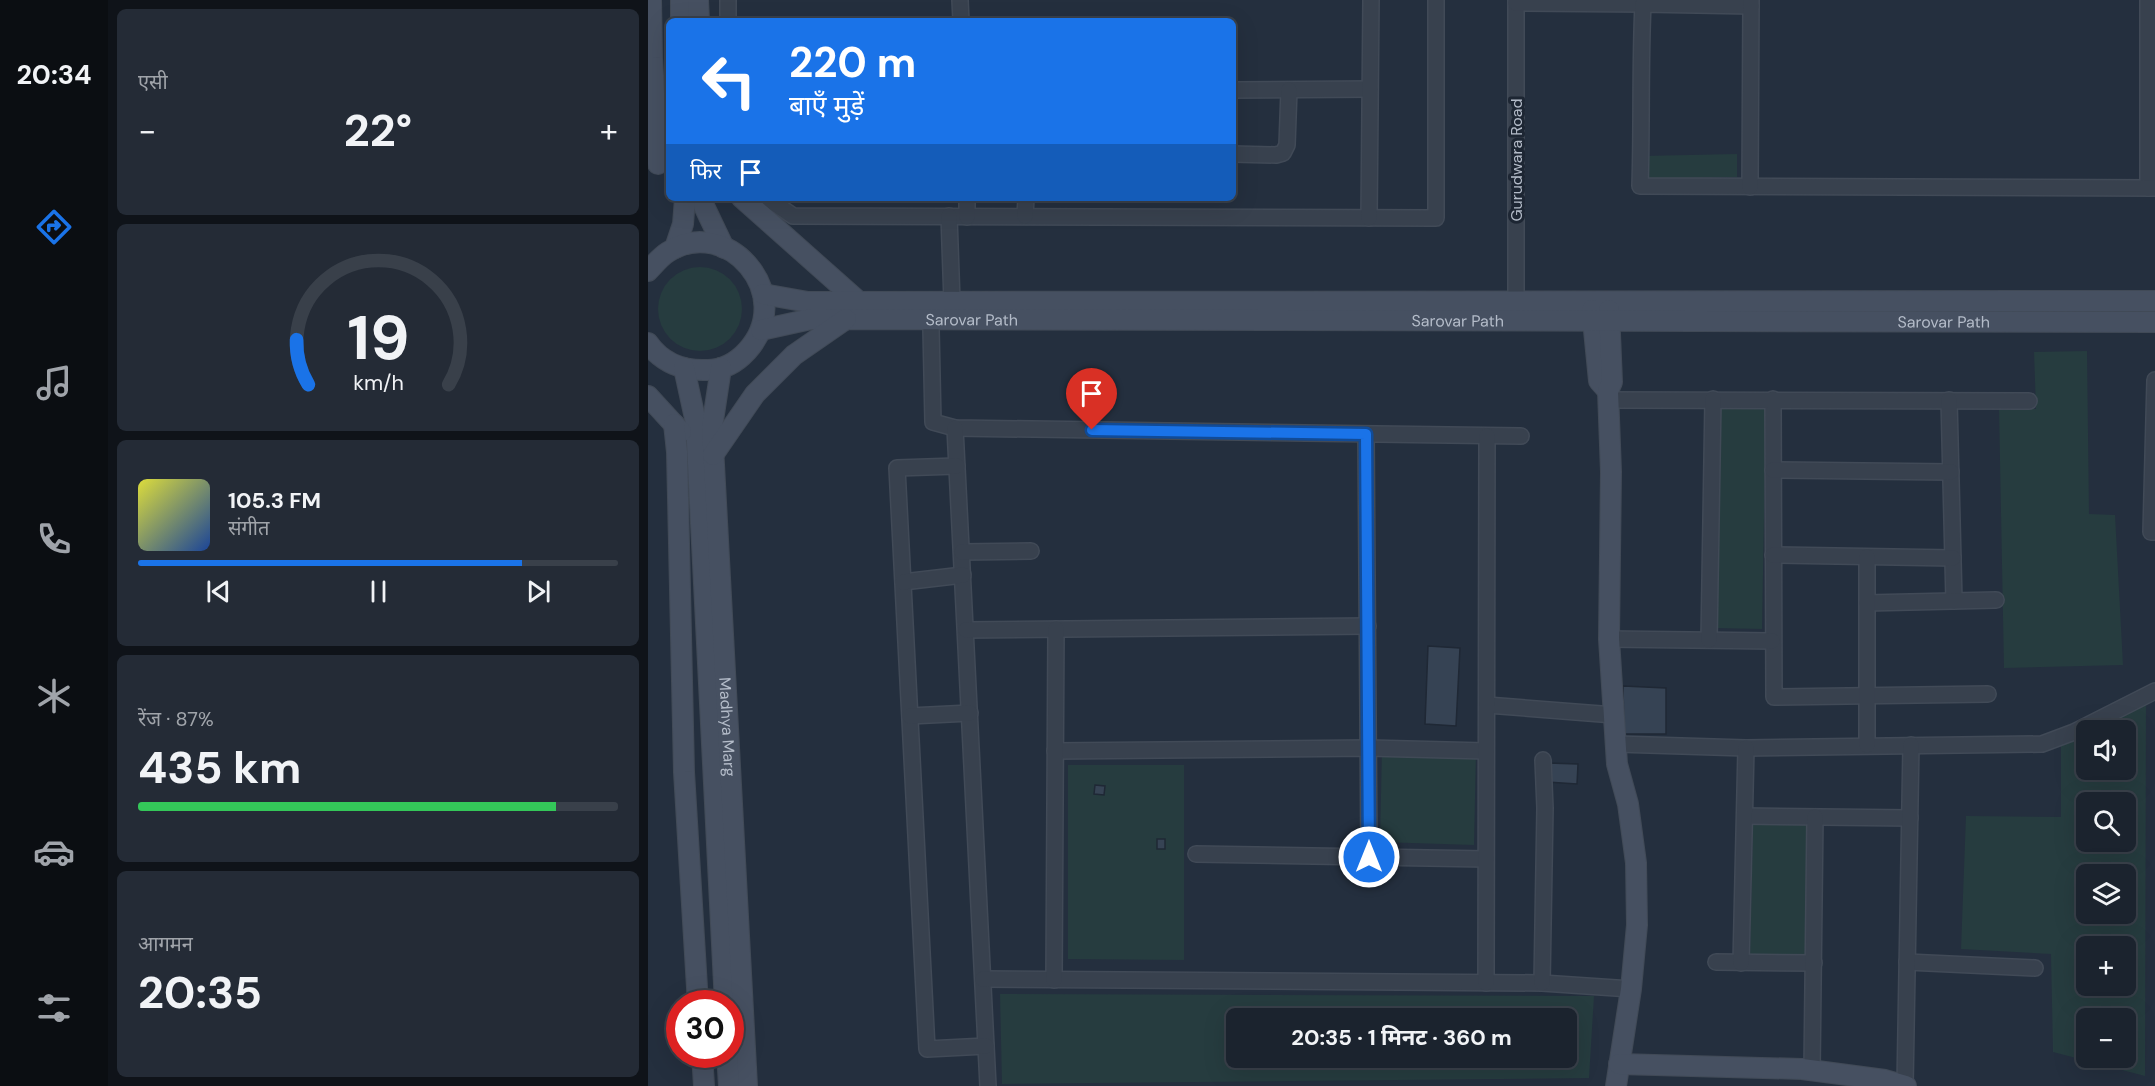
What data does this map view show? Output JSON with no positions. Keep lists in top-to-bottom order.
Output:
{
  "streets": {
    "main road": ["Sarovar Path", "Madhya Marg"],
    "street": ["Gurudwara Road"]
  },
  "crossings": [
    ["Gurudwara Road", "Sarovar Path"]
  ],
  "page": {
    "tabs": "20:34",
    "tile": [
      "एसी",
      ["रेंज · 87%", "435 km"],
      ["आगमन", "20:35"]
    ],
    "turn": ["220 m", "बाएँ मुड़ें"],
    "heat": ["−", "22°", "+"],
    "then": "फिर",
    "song": ["105.3 FM", "संगीत"],
    "map_buttons": ["+", "−"],
    "limit": "30",
    "trip": "20:35 · 1 मिनट · 360 m",
    "gauge": ["19", "km/h"]
  }
}
